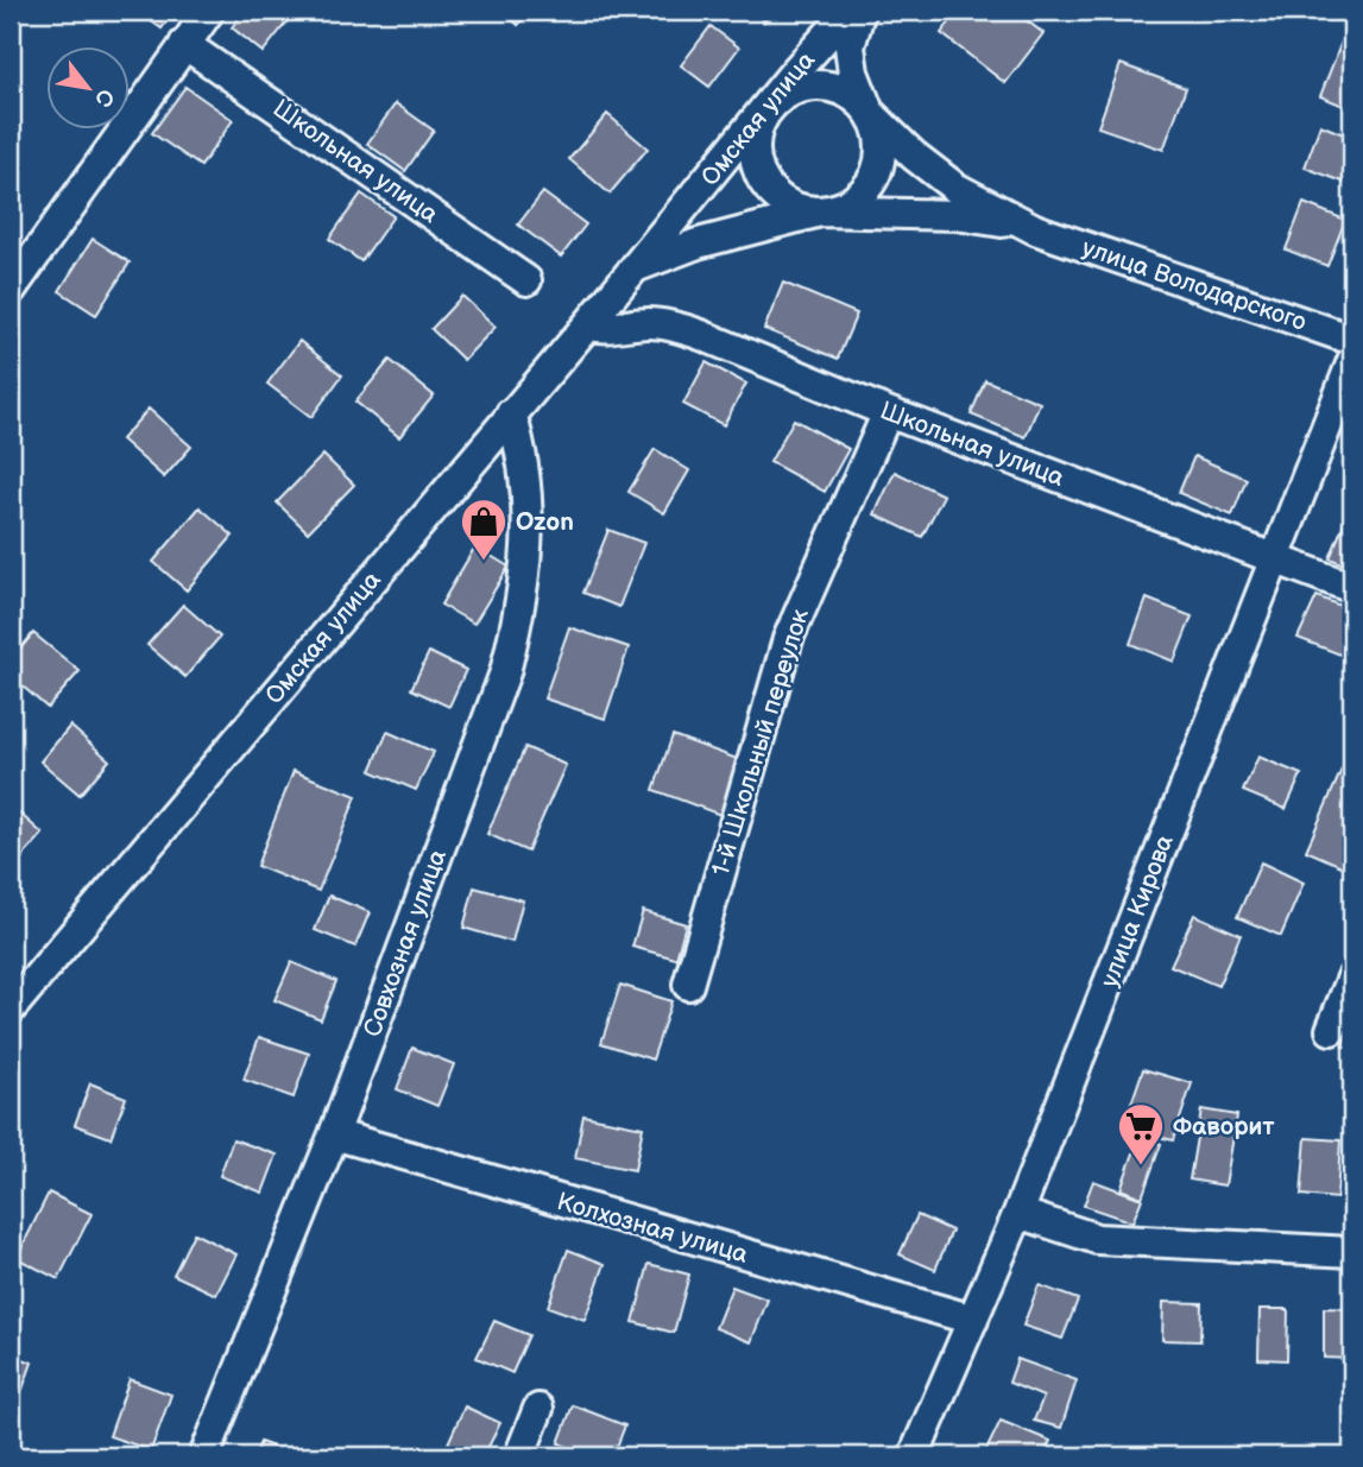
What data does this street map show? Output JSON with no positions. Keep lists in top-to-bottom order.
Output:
{
  "streets": {
    "street": [
      "Омская улица",
      "Школьная улица",
      "улица Володарского",
      "1-й Школьный переулок",
      "улица Кирова",
      "Совхозная улица",
      "Колхозная улица"
    ]
  },
  "crossings": [
    ["Омская улица", "Школьная улица"],
    ["Омская улица", "улица Володарского"],
    ["Омская улица", "Совхозная улица"],
    ["Школьная улица", "1-й Школьный переулок"],
    ["Школьная улица", "улица Кирова"],
    ["улица Кирова", "Колхозная улица"],
    ["Совхозная улица", "Колхозная улица"]
  ],
  "places": {
    "shop": ["Ozon"],
    "supermarket": ["Фаворит"]
  },
  "north": "bottom right"
}
